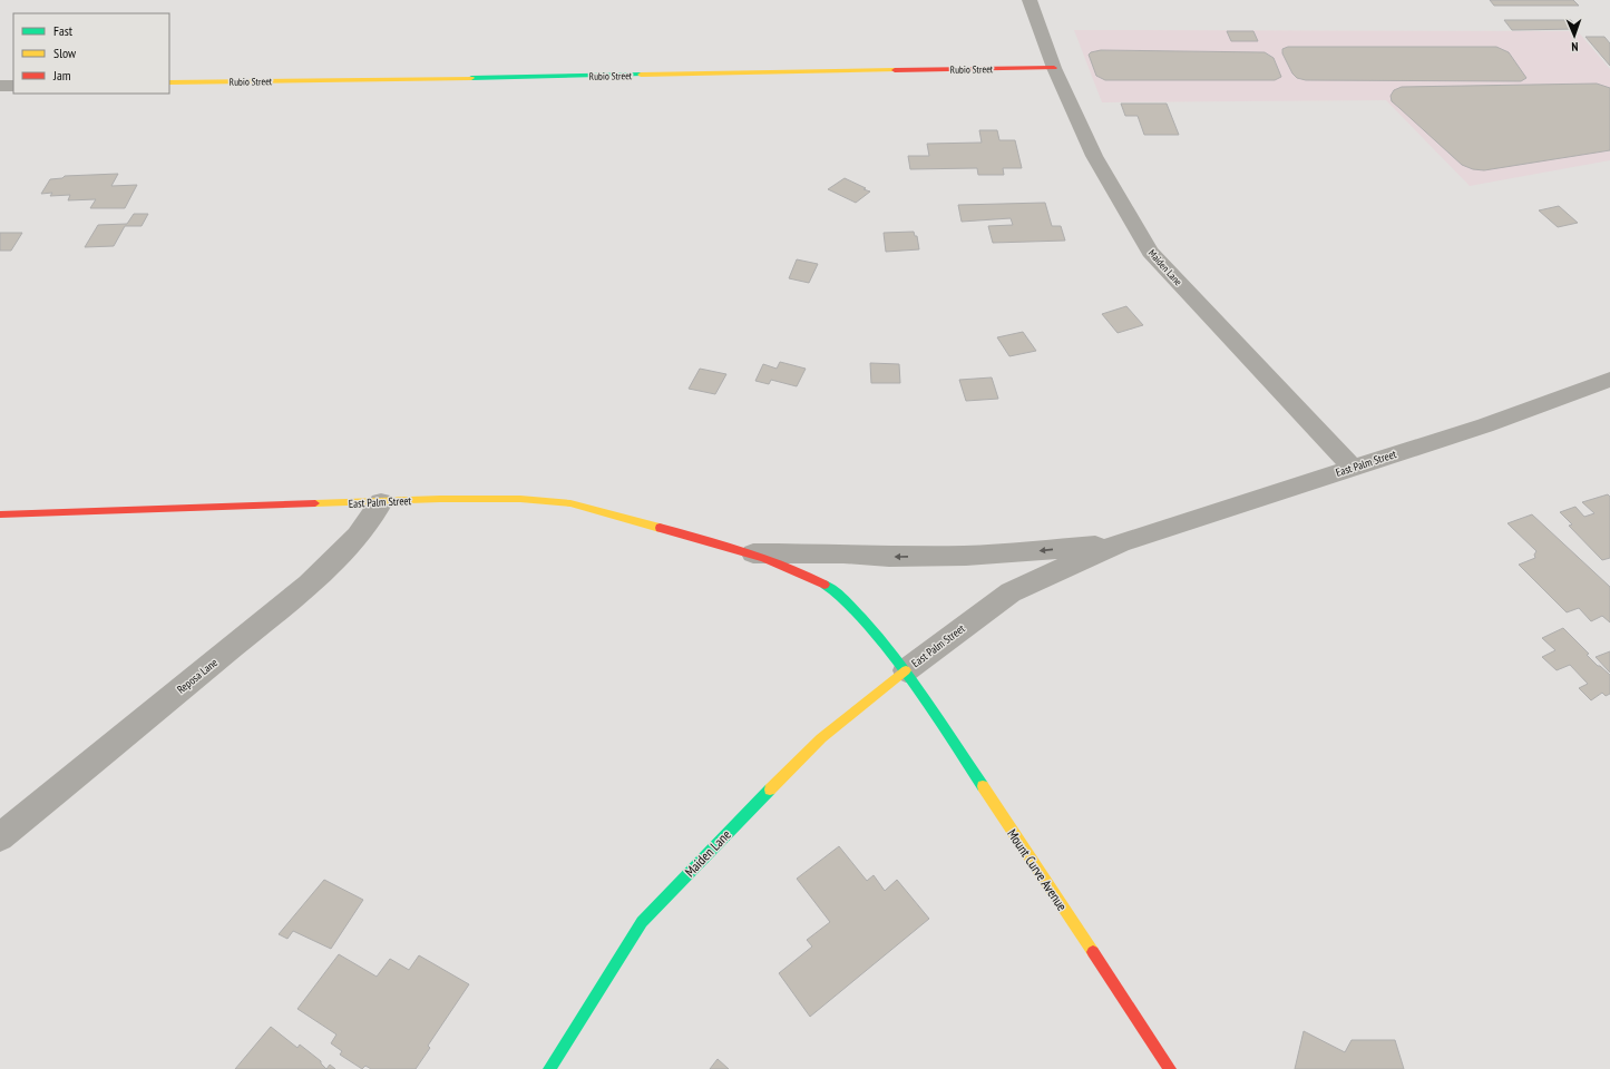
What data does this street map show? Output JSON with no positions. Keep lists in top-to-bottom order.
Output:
{
  "streets": {
    "street": [
      "Rubio Street",
      "Maiden Lane",
      "East Palm Street",
      "Reposa Lane",
      "Mount Curve Avenue"
    ]
  },
  "crossings": [
    ["Rubio Street", "Maiden Lane"],
    ["Maiden Lane", "East Palm Street"],
    ["Maiden Lane", "Mount Curve Avenue"],
    ["East Palm Street", "Reposa Lane"],
    ["East Palm Street", "Mount Curve Avenue"]
  ],
  "legend": ["Fast", "Slow", "Jam"],
  "north": "bottom"
}
